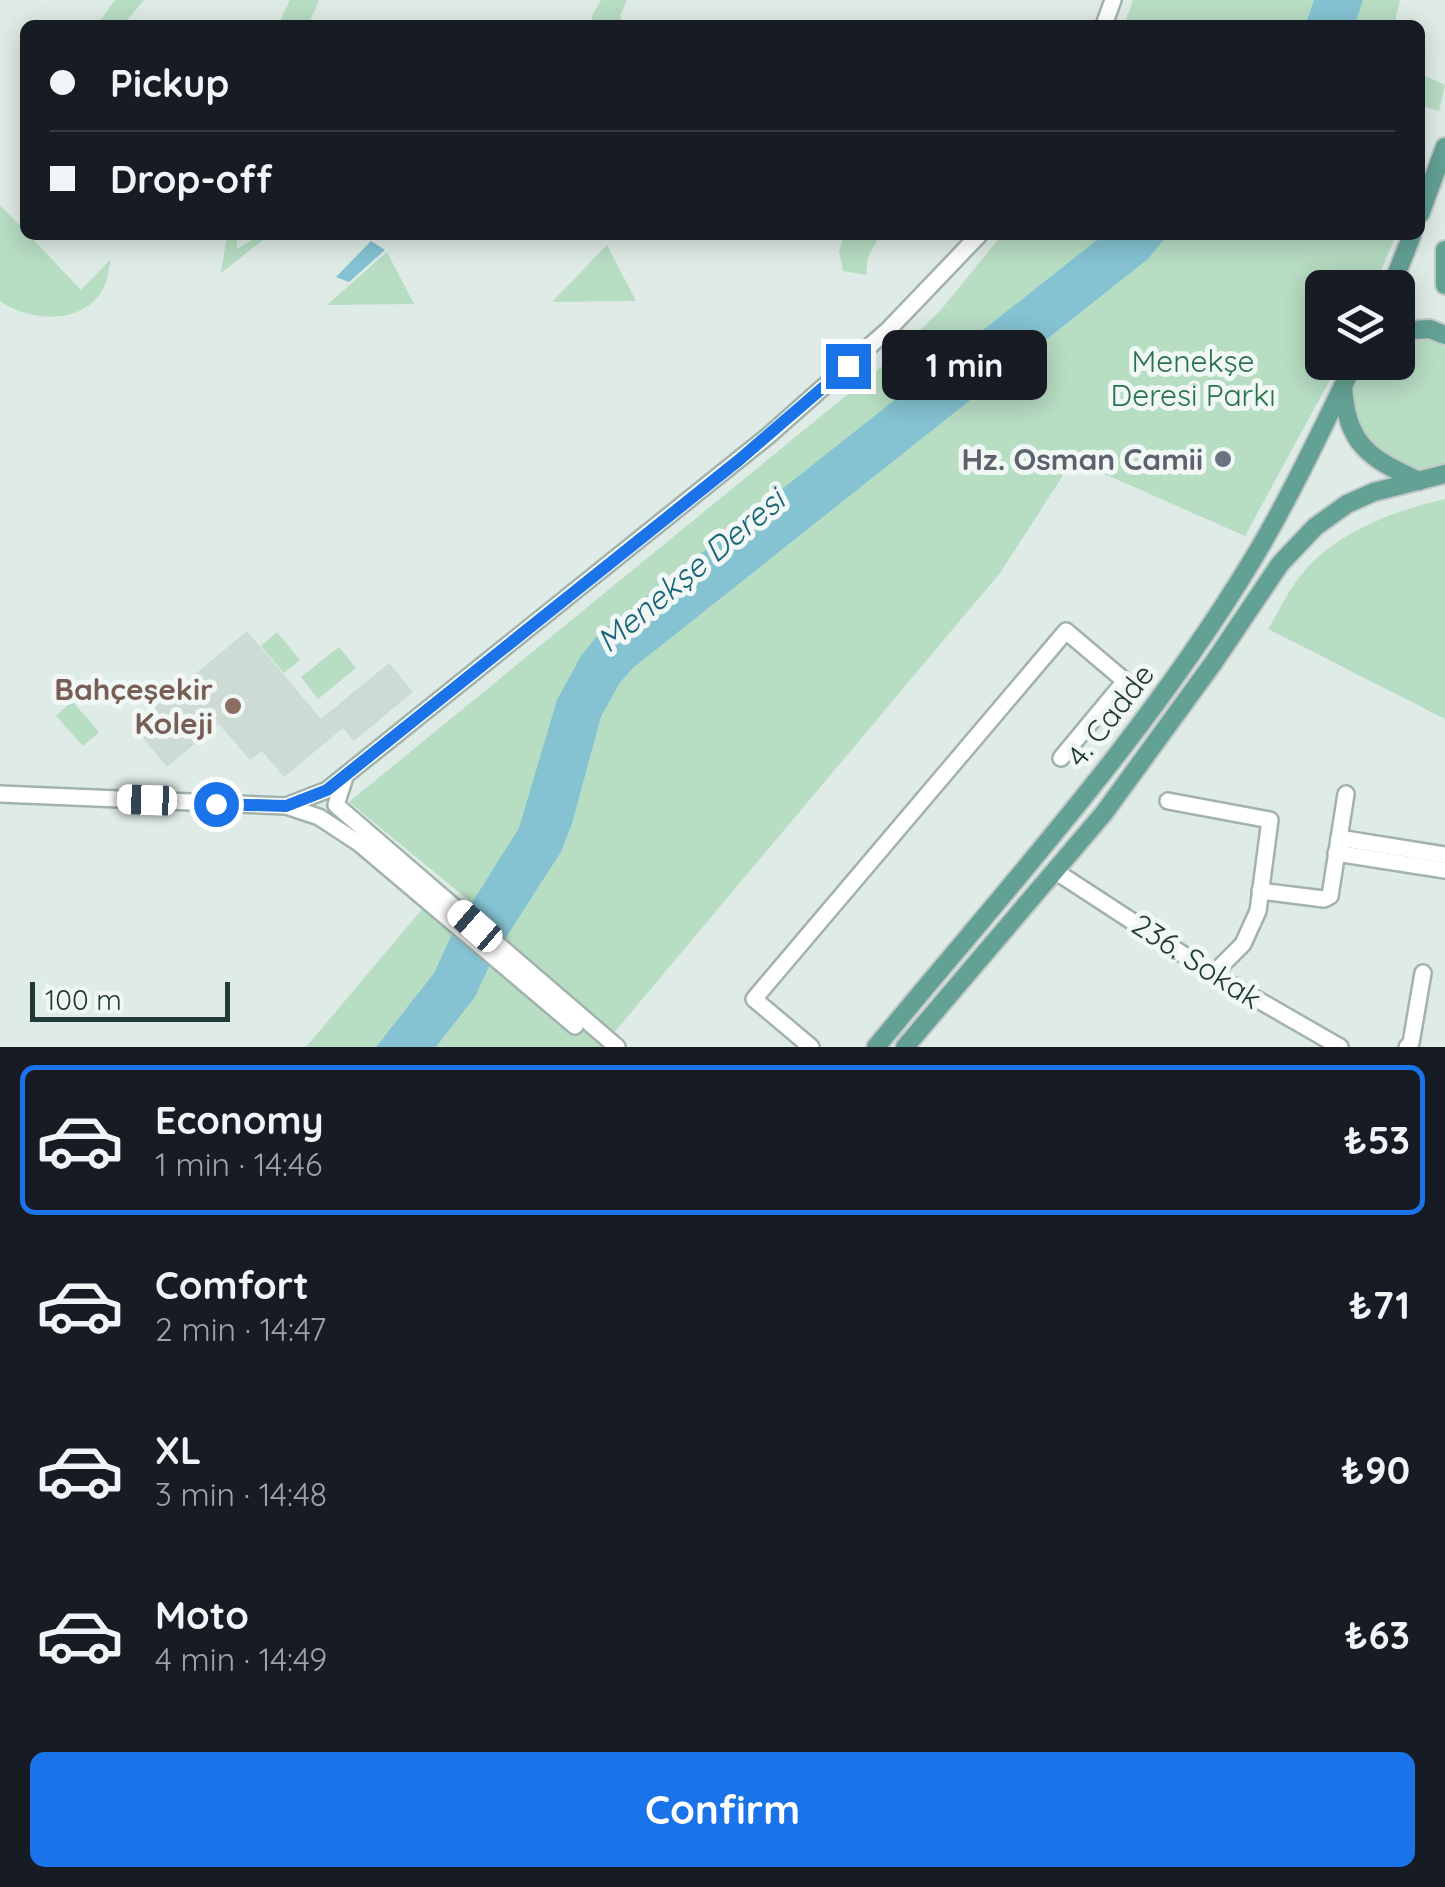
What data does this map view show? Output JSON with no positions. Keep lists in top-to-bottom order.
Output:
{
  "streets": {
    "main road": ["4. Cadde"],
    "street": ["236. Sokak"]
  },
  "crossings": [
    ["4. Cadde", "236. Sokak"]
  ],
  "water": ["Menekşe Deresi"],
  "parks": ["Menekşe Deresi Parkı"],
  "places": ["Hz. Osman Camii", "Bahçeşekir Koleji"],
  "scale_bar": "100 m",
  "page": {
    "banner": ["Pickup", "Drop-off"],
    "bubble": "1 min",
    "scale": "100 m",
    "list": [
      {
        "name": "Economy",
        "note": "1 min · 14:46",
        "value": "₺53"
      },
      {
        "name": "Comfort",
        "note": "2 min · 14:47",
        "value": "₺71"
      },
      {
        "name": "XL",
        "note": "3 min · 14:48",
        "value": "₺90"
      },
      {
        "name": "Moto",
        "note": "4 min · 14:49",
        "value": "₺63"
      }
    ],
    "buttons": "Confirm"
  }
}
